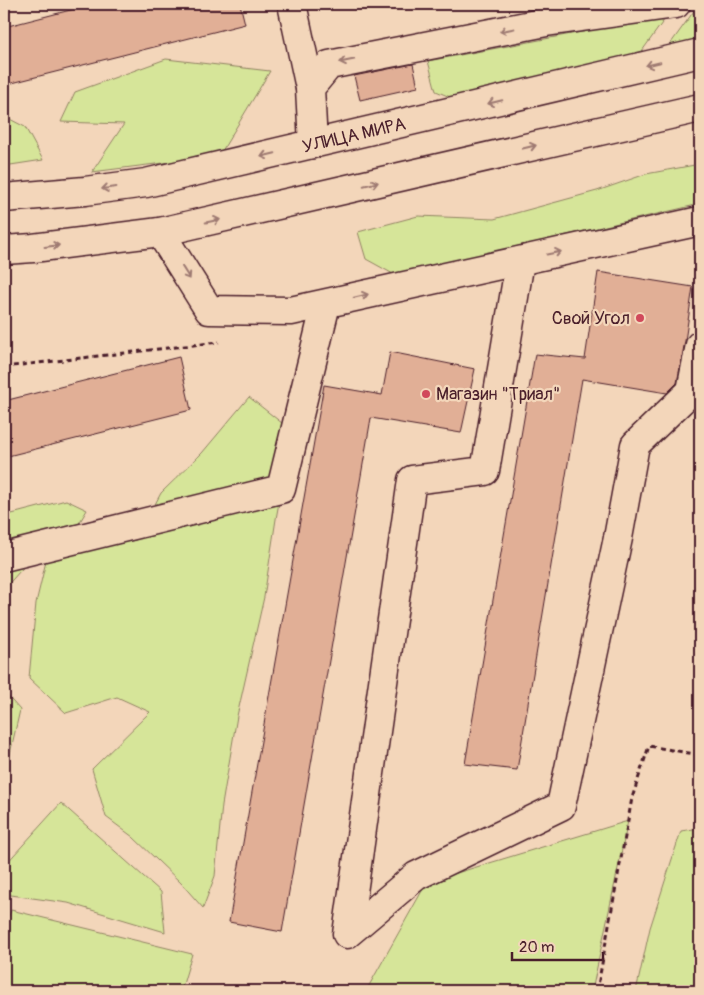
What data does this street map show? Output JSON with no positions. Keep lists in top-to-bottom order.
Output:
{
  "streets": {
    "main road": ["УЛИЦА МИРА"]
  },
  "places": ["Свой Угол", "Магазин \"Триал\""],
  "scale_bar": "20 m"
}
